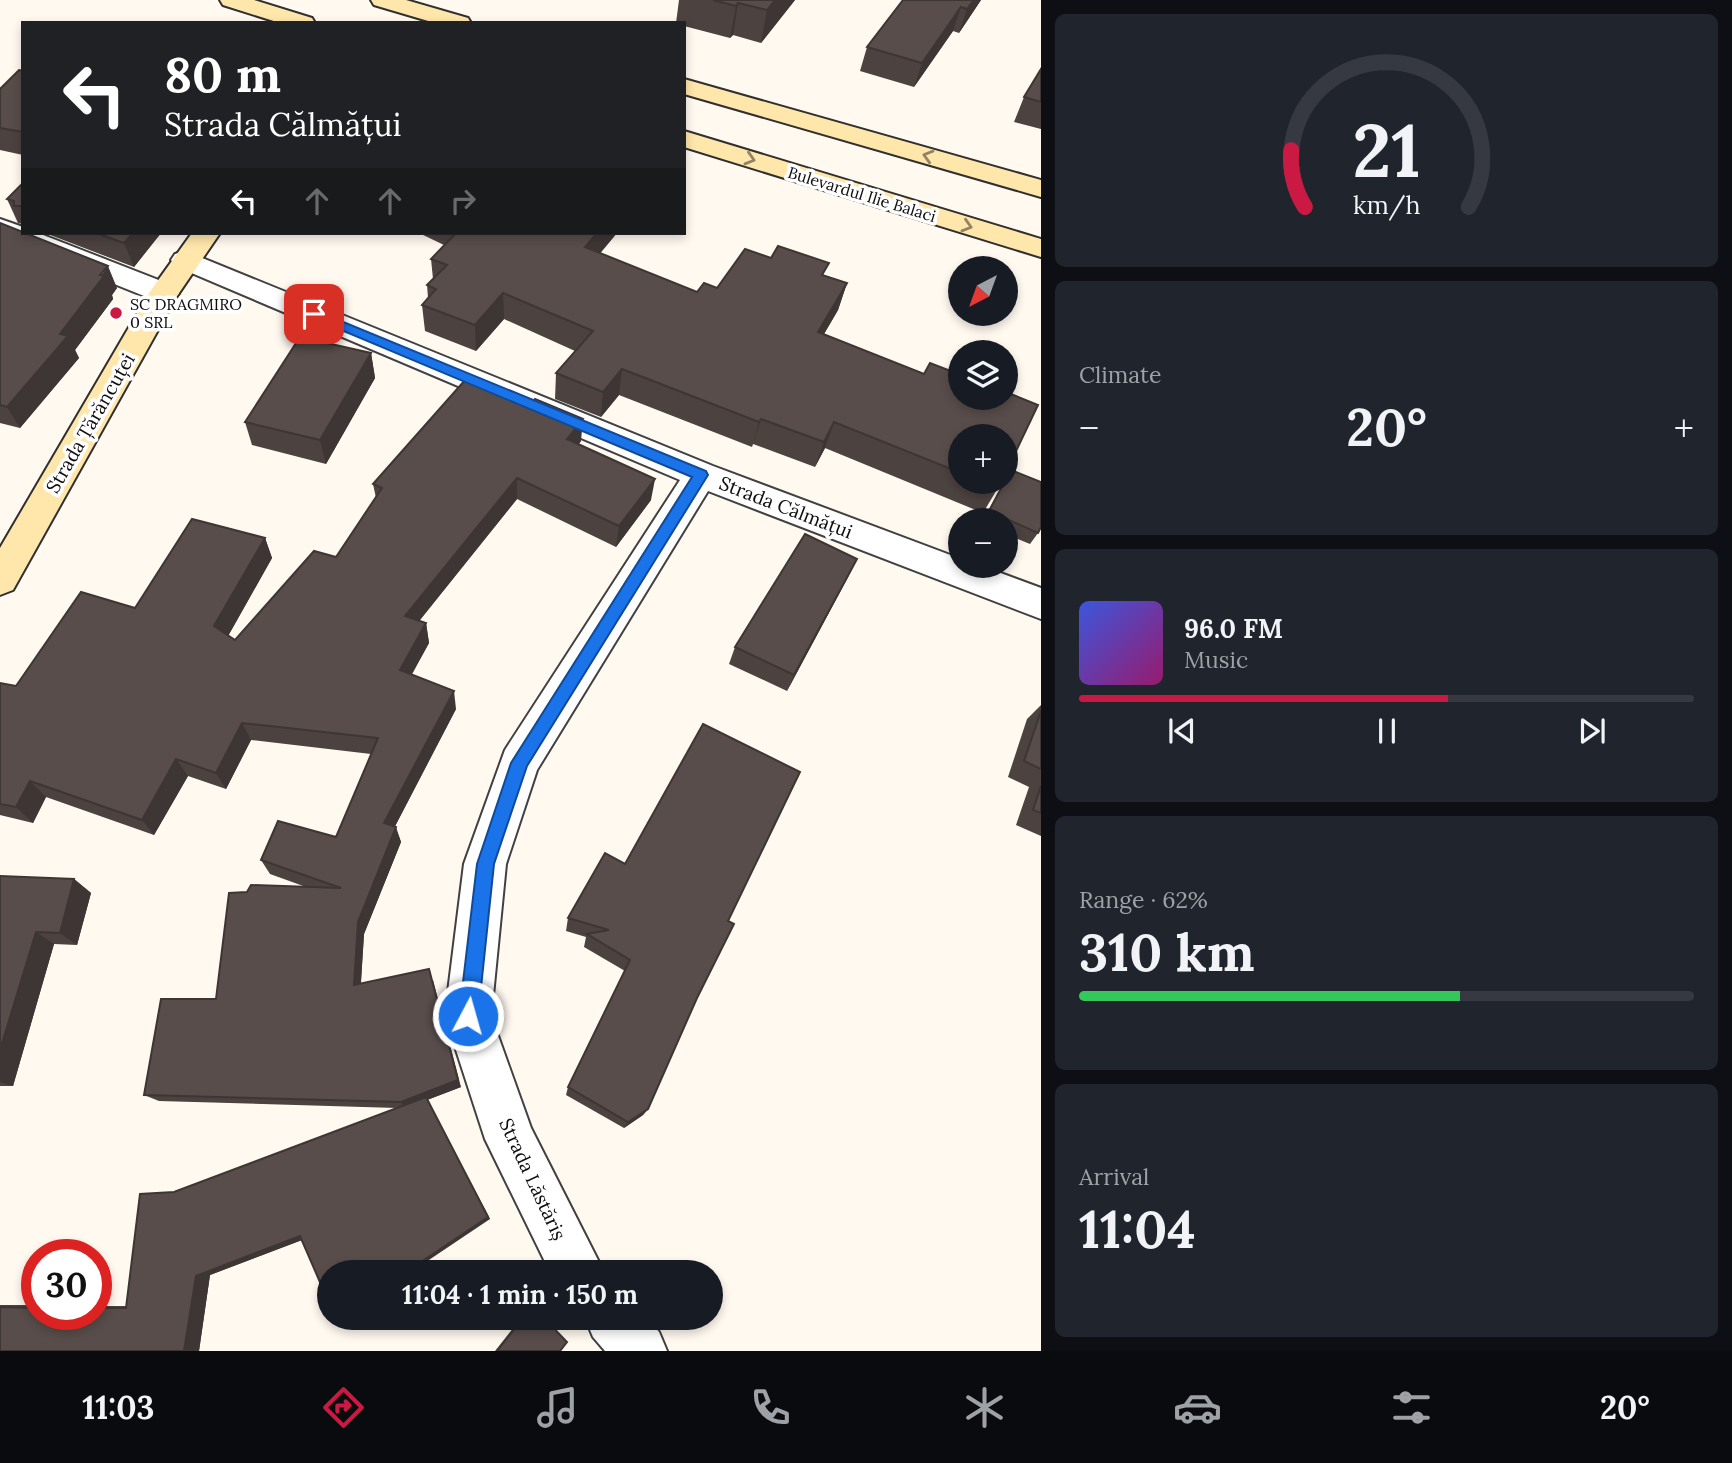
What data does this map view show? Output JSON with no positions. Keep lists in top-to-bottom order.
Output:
{
  "streets": {
    "main road": ["Bulevardul Ilie Balaci", "Strada Țărăncuței"],
    "street": ["Strada Călmățui", "Strada Lăstăriș"]
  },
  "crossings": [
    ["Strada Țărăncuței", "Strada Călmățui"],
    ["Strada Călmățui", "Strada Lăstăriș"]
  ],
  "places": ["SC DRAGMIRO 0 SRL"],
  "north": "bottom left",
  "page": {
    "turn": ["80 m", "Strada Călmățui"],
    "map_buttons": ["+", "−"],
    "tile": [
      "Climate",
      ["Range · 62%", "310 km"],
      ["Arrival", "11:04"]
    ],
    "heat": ["−", "20°", "+"],
    "song": ["96.0 FM", "Music"],
    "limit": "30",
    "trip": "11:04 · 1 min · 150 m",
    "tabs": ["11:03", "20°"],
    "gauge": ["21", "km/h"]
  }
}
